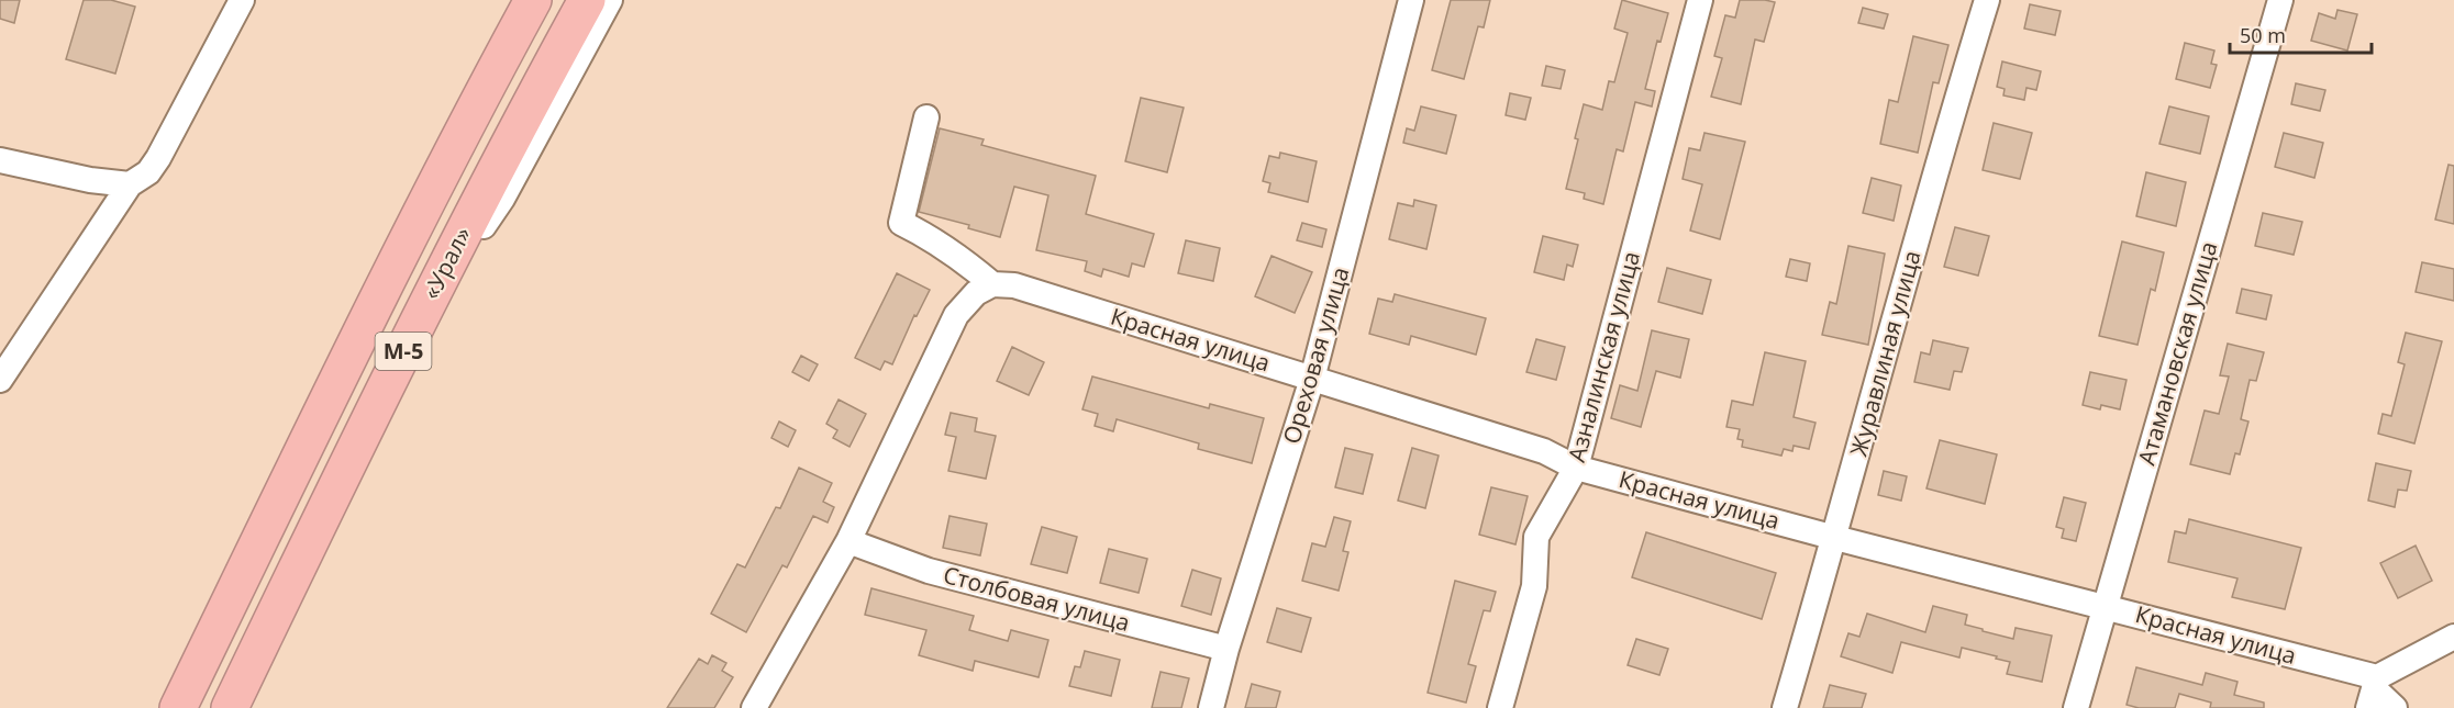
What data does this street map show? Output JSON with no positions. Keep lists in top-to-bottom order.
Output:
{
  "streets": {
    "highway": ["«Урал»", "М-5"],
    "street": [
      "Красная улица",
      "Журавлиная улица",
      "Атамановская улица",
      "Ореховая улица",
      "Азналинская улица",
      "Столбовая улица"
    ]
  },
  "crossings": [
    ["Красная улица", "Журавлиная улица"],
    ["Красная улица", "Атамановская улица"],
    ["Красная улица", "Ореховая улица"],
    ["Красная улица", "Азналинская улица"],
    ["Ореховая улица", "Столбовая улица"]
  ],
  "scale_bar": "50 m"
}
